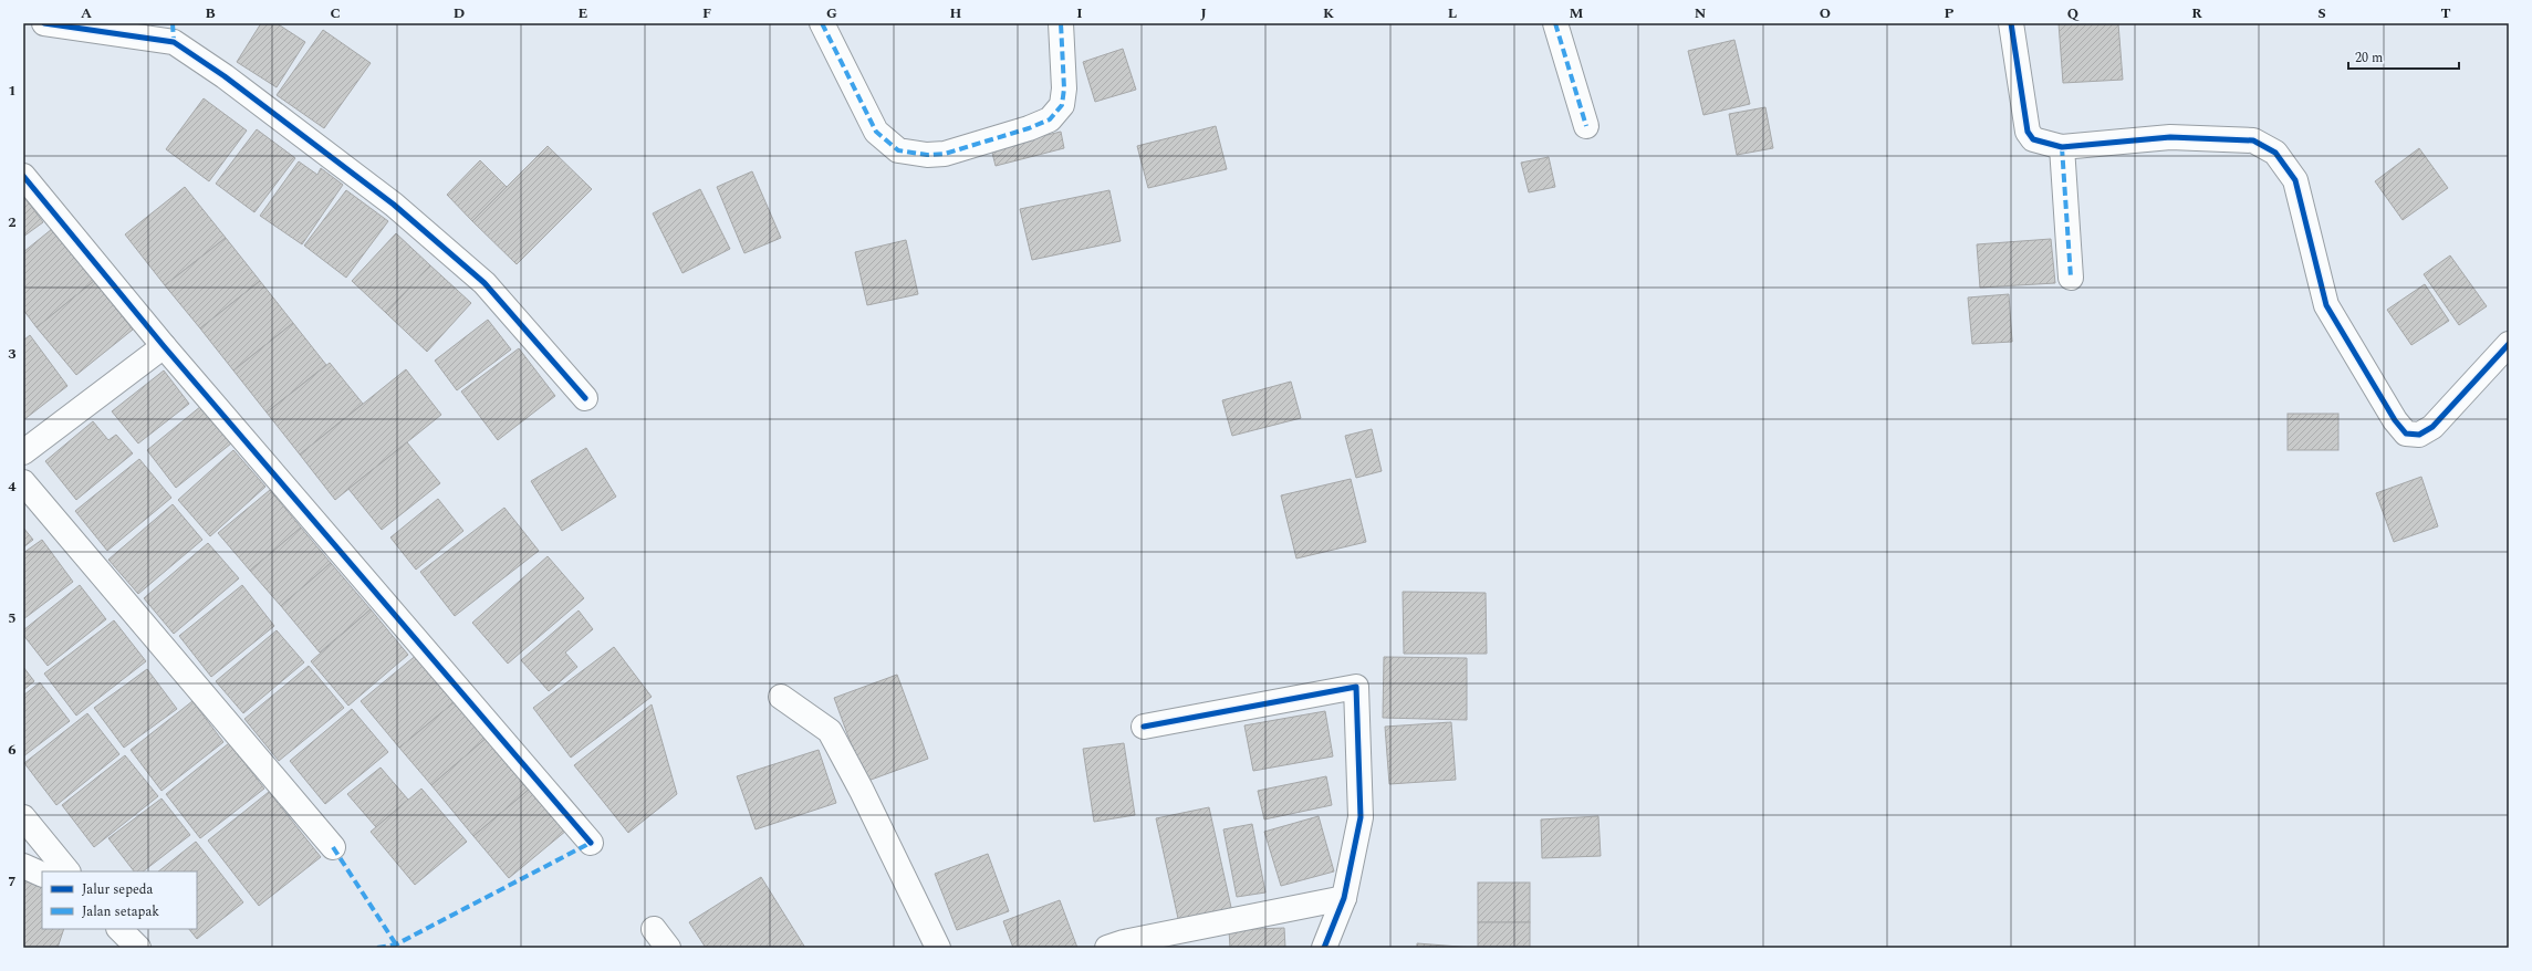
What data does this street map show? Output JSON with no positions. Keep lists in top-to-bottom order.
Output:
{
  "legend": ["Jalur sepeda", "Jalan setapak"],
  "scale_bar": "20 m",
  "grid": {
    "columns": [
      "A",
      "B",
      "C",
      "D",
      "E",
      "F",
      "G",
      "H",
      "I",
      "J",
      "K",
      "L",
      "M",
      "N",
      "O",
      "P",
      "Q",
      "R",
      "S",
      "T"
    ],
    "rows": [
      "1",
      "2",
      "3",
      "4",
      "5",
      "6",
      "7"
    ]
  }
}
